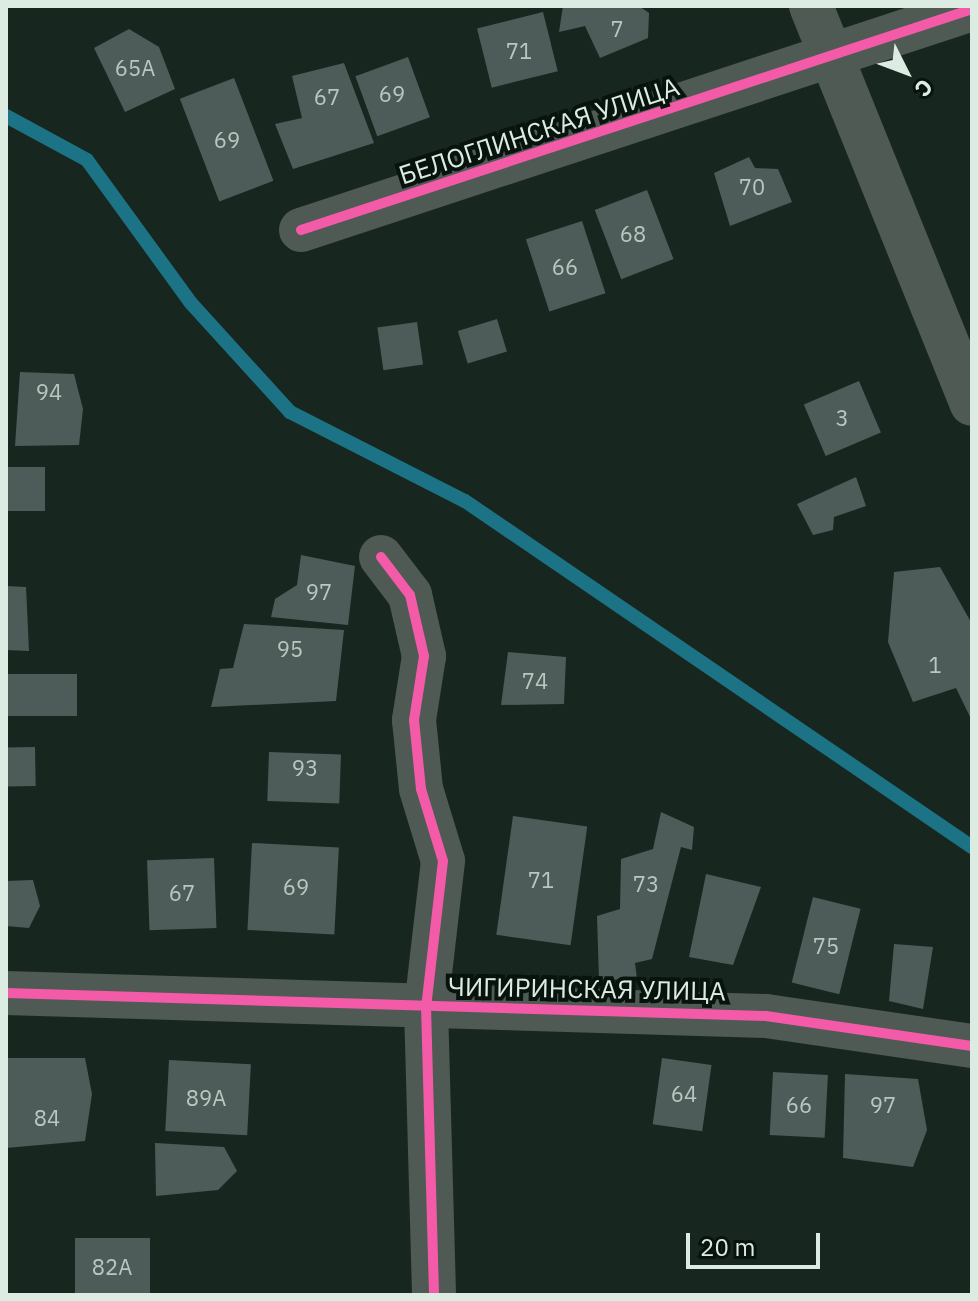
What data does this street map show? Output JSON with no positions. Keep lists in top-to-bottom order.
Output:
{
  "streets": {
    "street": ["БЕЛОГЛИНСКАЯ УЛИЦА", "ЧИГИРИНСКАЯ УЛИЦА"]
  },
  "house_numbers": [
    "7",
    "71",
    "65А",
    "69",
    "67",
    "69",
    "70",
    "68",
    "66",
    "94",
    "3",
    "97",
    "95",
    "1",
    "74",
    "93",
    "71",
    "73",
    "69",
    "67",
    "75",
    "64",
    "89А",
    "66",
    "97",
    "84",
    "82А"
  ],
  "scale_bar": "20 m",
  "north": "bottom right"
}
